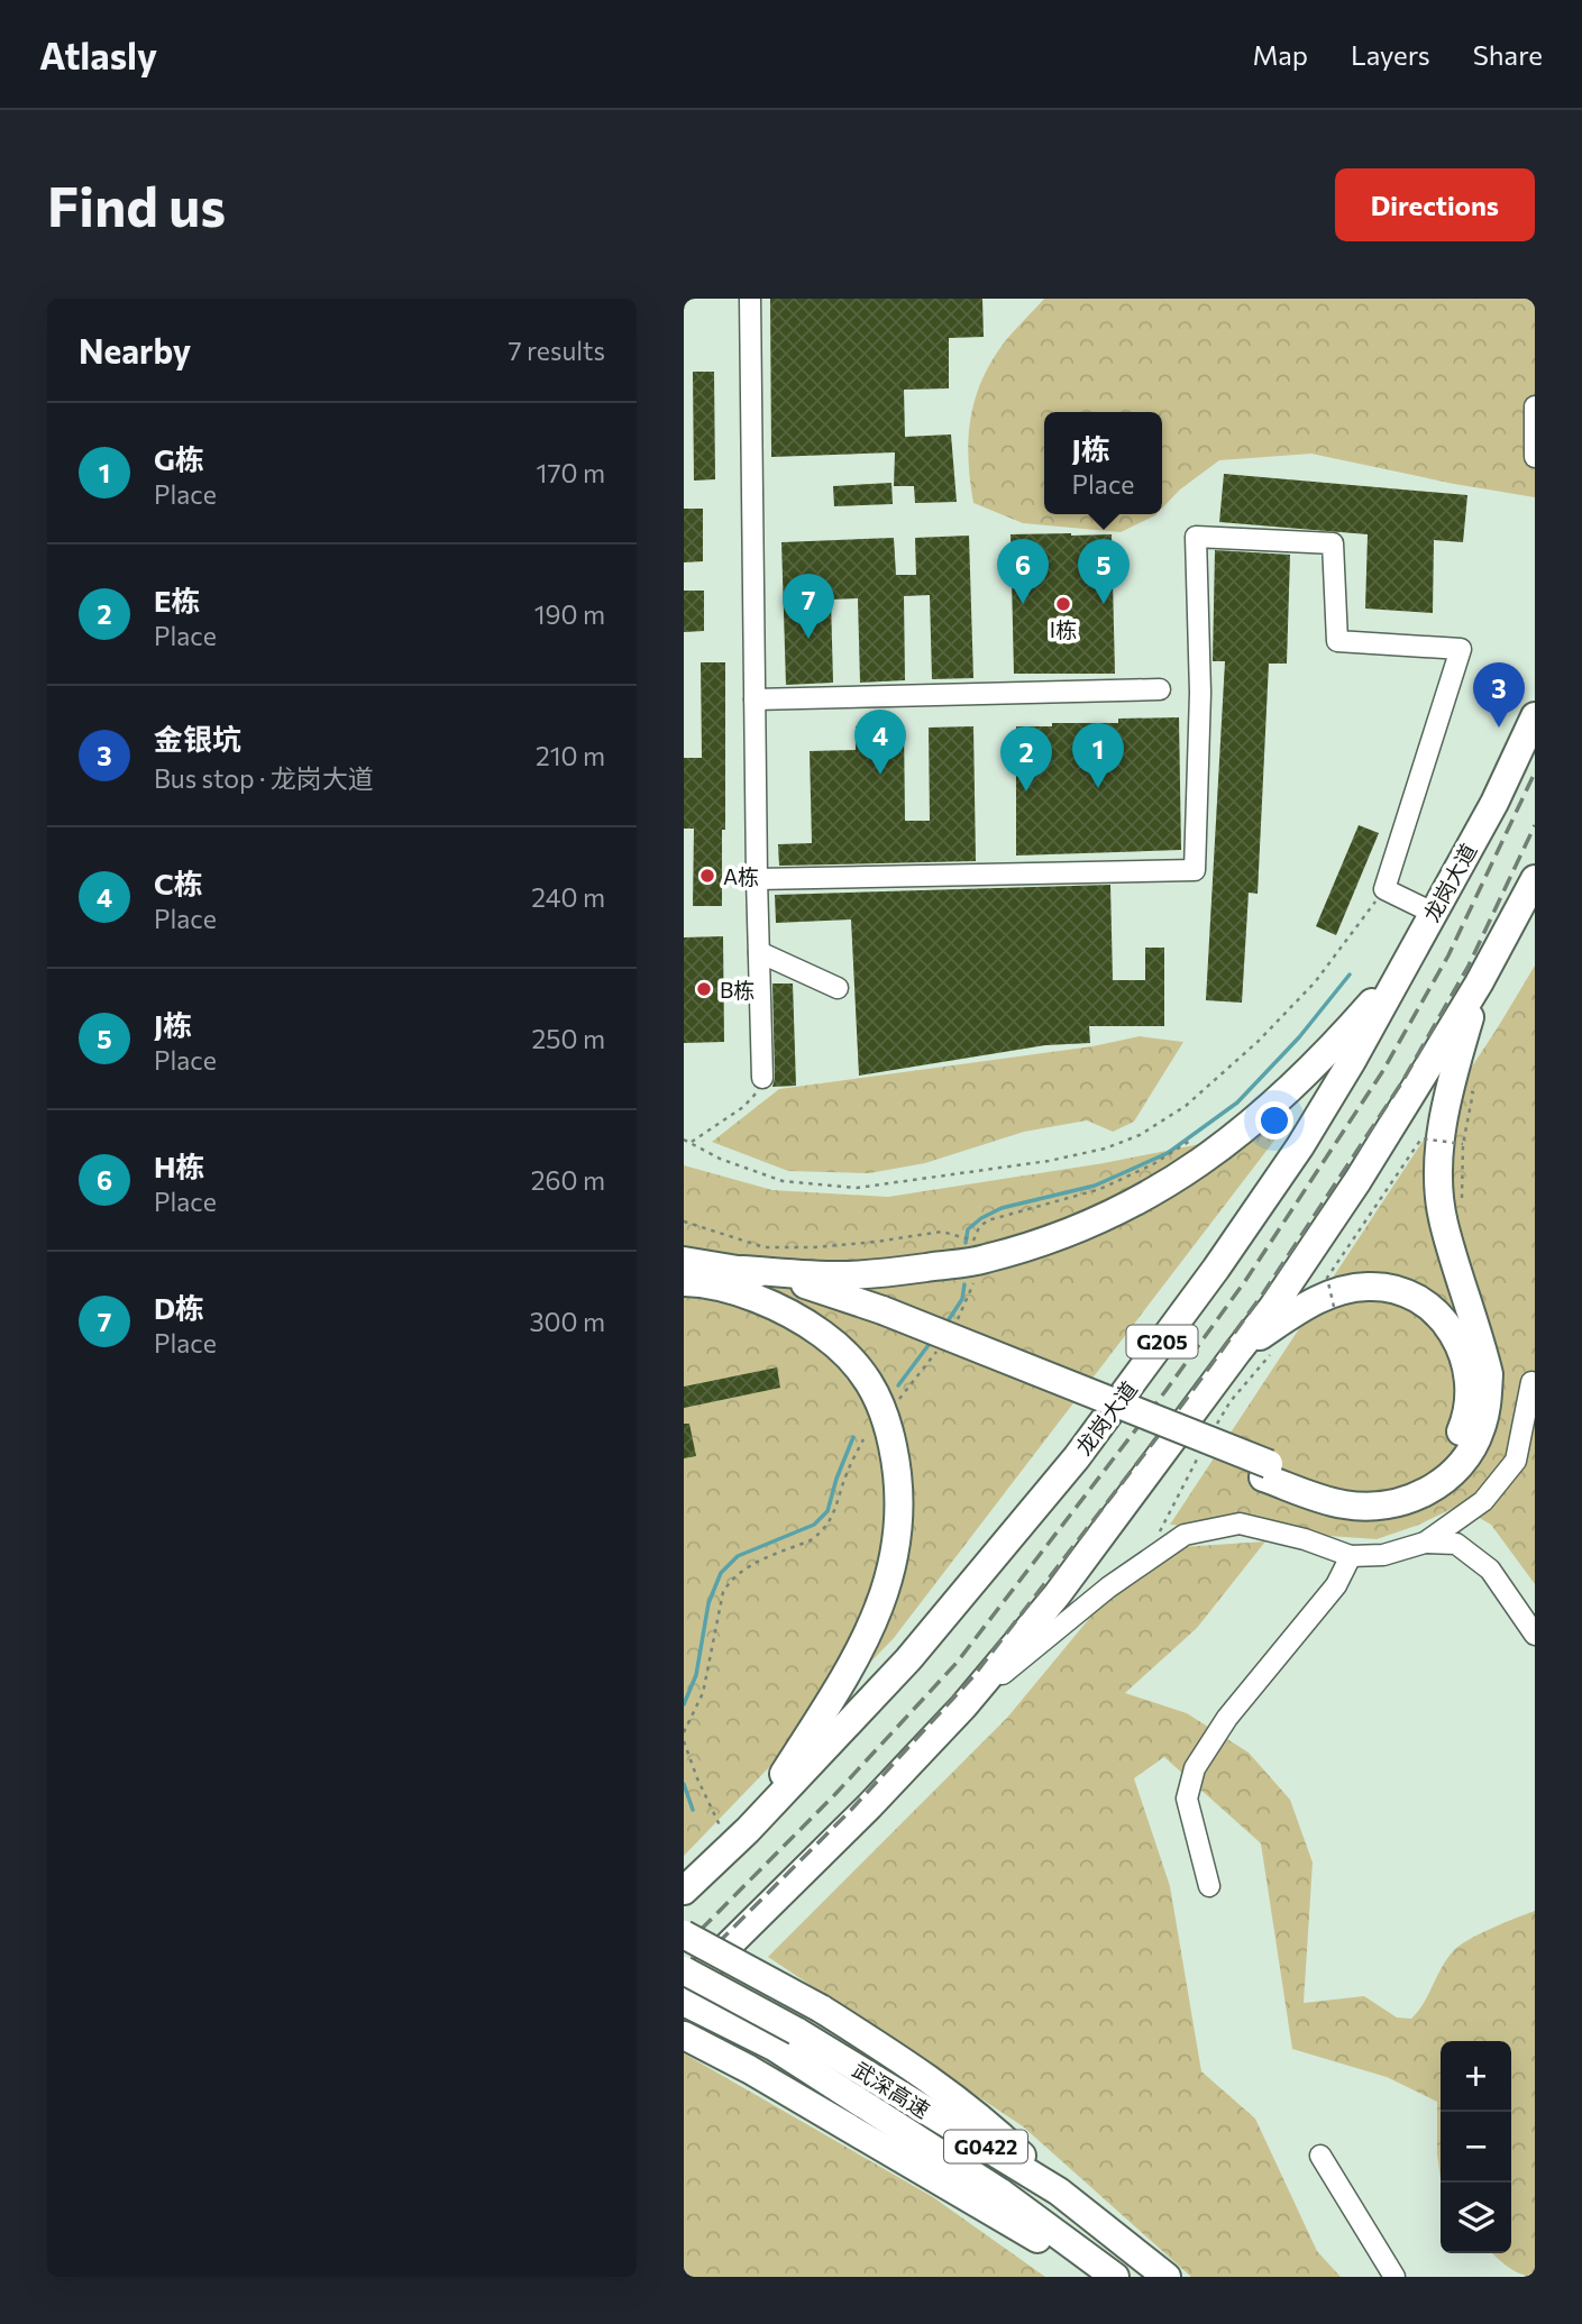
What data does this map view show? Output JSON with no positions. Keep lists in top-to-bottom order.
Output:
{
  "streets": {
    "highway": [
      "龙岗大道",
      "G205",
      "武深高速",
      "G0422"
    ]
  },
  "places": ["I栋", "A栋", "B栋"],
  "page": {
    "header": "Atlasly",
    "nav": ["Map", "Layers", "Share"],
    "buttons": "Directions",
    "title": "Find us",
    "heading": ["Nearby", "7 results"],
    "list": [
      {
        "mark": "1",
        "name": "G栋",
        "note": "Place",
        "value": "170 m"
      },
      {
        "mark": "2",
        "name": "E栋",
        "note": "Place",
        "value": "190 m"
      },
      {
        "mark": "3",
        "name": "金银坑",
        "note": "Bus stop · 龙岗大道",
        "value": "210 m"
      },
      {
        "mark": "4",
        "name": "C栋",
        "note": "Place",
        "value": "240 m"
      },
      {
        "mark": "5",
        "name": "J栋",
        "note": "Place",
        "value": "250 m"
      },
      {
        "mark": "6",
        "name": "H栋",
        "note": "Place",
        "value": "260 m"
      },
      {
        "mark": "7",
        "name": "D栋",
        "note": "Place",
        "value": "300 m"
      }
    ],
    "popup": ["J栋", "Place"],
    "pins": [
      "5",
      "6",
      "7",
      "3",
      "4",
      "1",
      "2"
    ],
    "map_buttons": ["+", "−"]
  }
}
